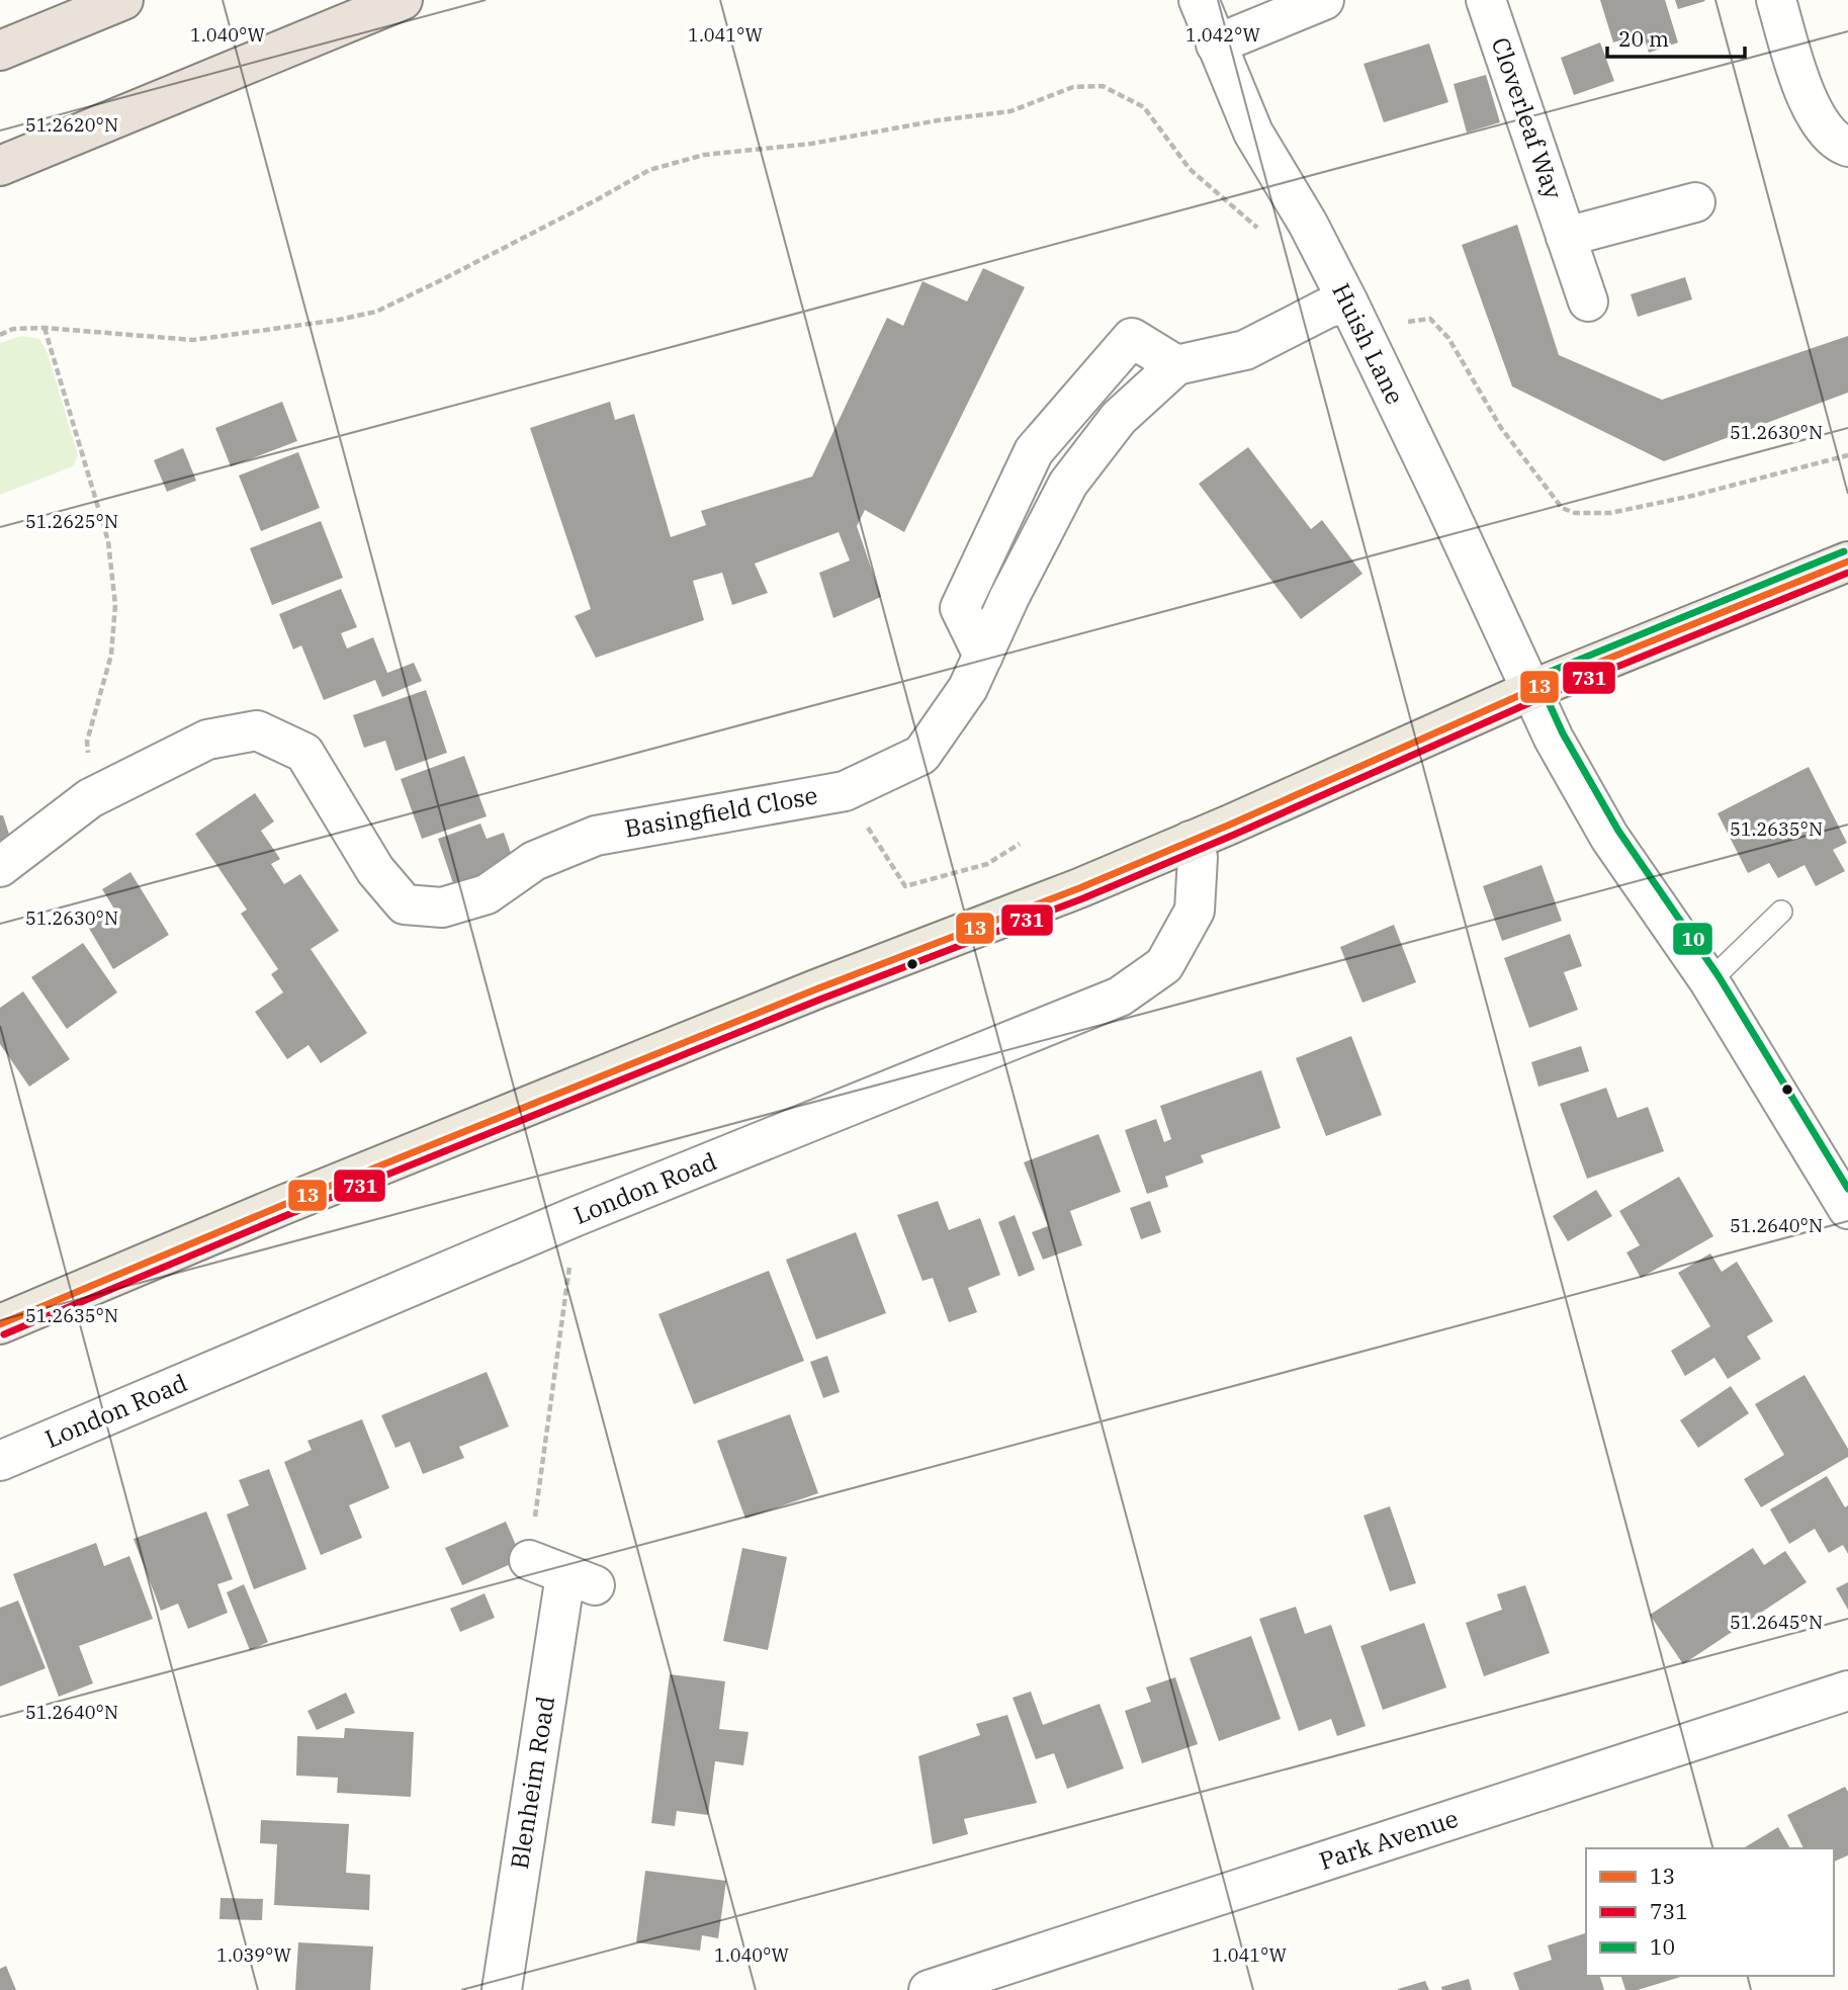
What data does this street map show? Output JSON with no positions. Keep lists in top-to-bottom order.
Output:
{
  "streets": {
    "street": [
      "Cloverleaf Way",
      "Huish Lane",
      "Basingfield Close",
      "London Road",
      "Blenheim Road",
      "Park Avenue"
    ]
  },
  "crossings": [
    ["Huish Lane", "Basingfield Close"]
  ],
  "lines": ["transit line 10", "transit line 13", "transit line 731"],
  "legend": ["13", "731", "10"],
  "scale_bar": "20 m",
  "coordinates": [
    "1.040°W",
    "1.041°W",
    "1.042°W",
    "51.2620°N",
    "51.2630°N",
    "51.2625°N",
    "51.2635°N",
    "51.2640°N",
    "51.2645°N",
    "1.039°W"
  ]
}
